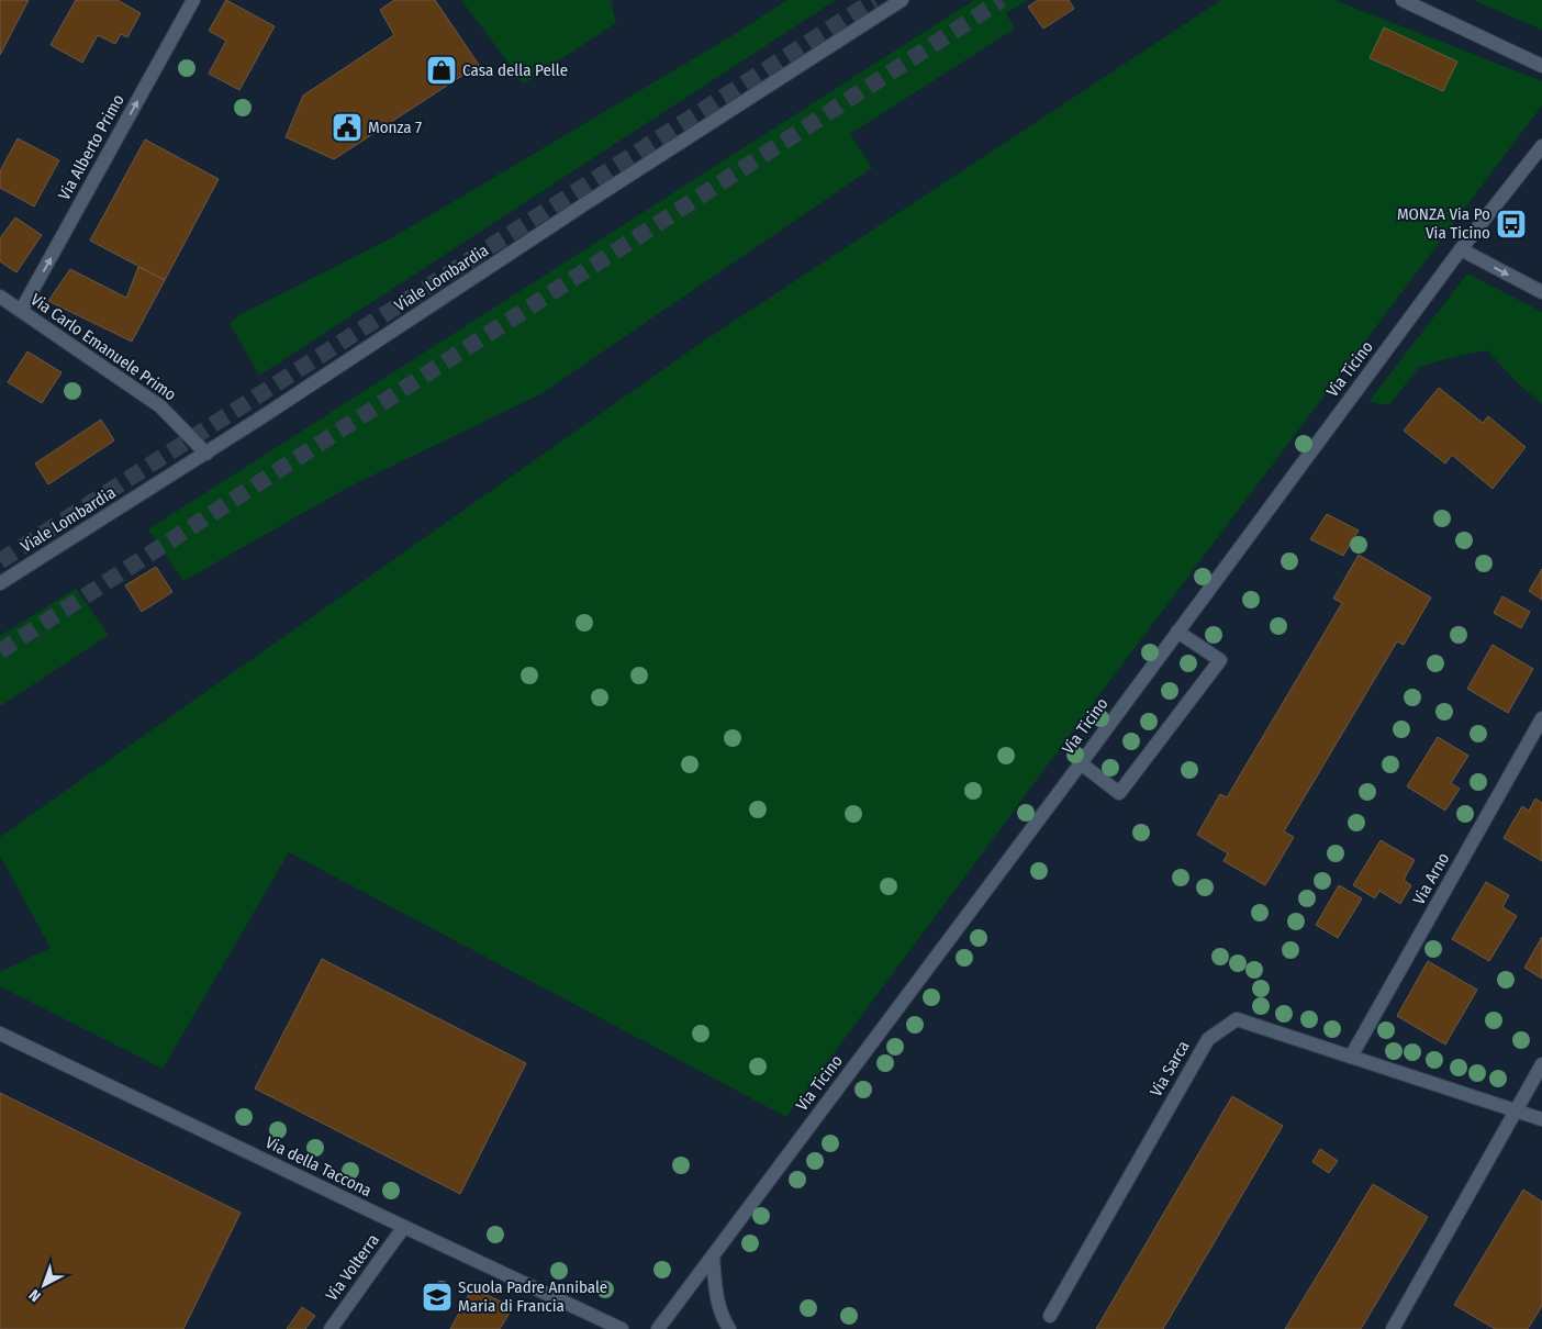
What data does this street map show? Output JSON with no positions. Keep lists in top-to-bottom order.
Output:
{
  "streets": {
    "street": [
      "Via Alberto Primo",
      "Viale Lombardia",
      "Via Carlo Emanuele Primo",
      "Via Ticino",
      "Via Arno",
      "Via Sarca",
      "Via della Taccona",
      "Via Volterra"
    ]
  },
  "crossings": [
    ["Via Alberto Primo", "Via Carlo Emanuele Primo"],
    ["Viale Lombardia", "Via Carlo Emanuele Primo"],
    ["Via Arno", "Via Sarca"],
    ["Via della Taccona", "Via Volterra"]
  ],
  "one_way": ["Via Alberto Primo"],
  "places": {
    "shop": ["Casa della Pelle"],
    "public building": ["Monza 7"],
    "bus stop": ["MONZA Via Po Via Ticino"],
    "school or university": ["Scuola Padre Annibale Maria di Francia"]
  },
  "north": "bottom left"
}
